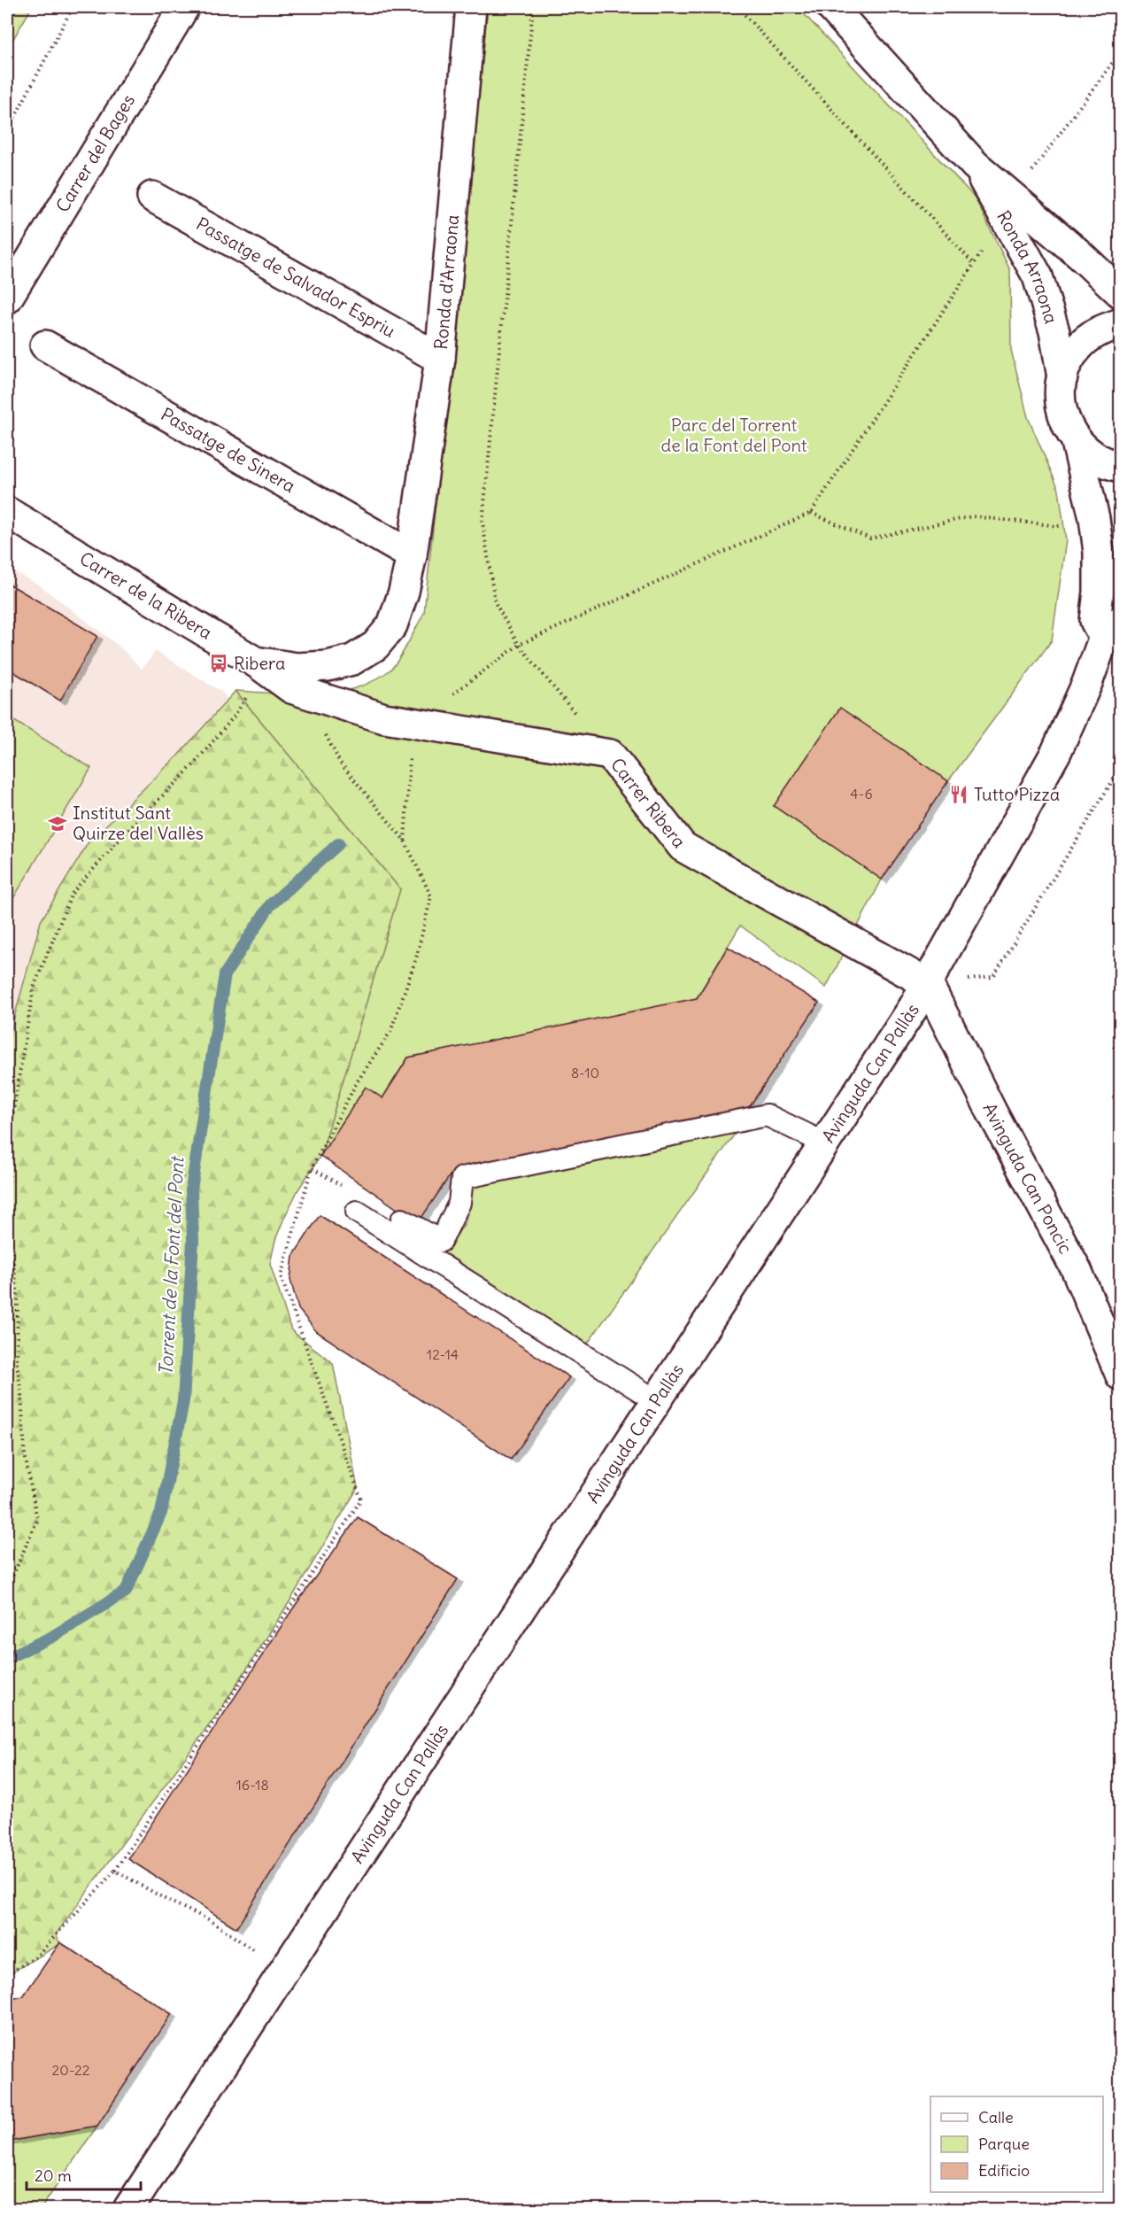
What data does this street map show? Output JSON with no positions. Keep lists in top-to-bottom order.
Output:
{
  "streets": {
    "street": [
      "Carrer del Bages",
      "Ronda Arraona",
      "Passatge de Salvador Espriu",
      "Ronda d'Arraona",
      "Passatge de Sinera",
      "Carrer de la Ribera",
      "Carrer Ribera",
      "Avinguda Can Pallàs",
      "Avinguda Can Poncic"
    ]
  },
  "crossings": [
    ["Ronda Arraona", "Avinguda Can Pallàs"],
    ["Passatge de Salvador Espriu", "Ronda d'Arraona"],
    ["Ronda d'Arraona", "Passatge de Sinera"],
    ["Ronda d'Arraona", "Carrer de la Ribera"],
    ["Passatge de Sinera", "Carrer de la Ribera"],
    ["Carrer de la Ribera", "Carrer Ribera"],
    ["Carrer Ribera", "Avinguda Can Pallàs"],
    ["Carrer Ribera", "Avinguda Can Poncic"],
    ["Avinguda Can Pallàs", "Avinguda Can Poncic"]
  ],
  "water": ["Torrent de la Font del Pont"],
  "parks": ["Parc del Torrent de la Font del Pont"],
  "places": {
    "bus stop": ["Ribera"],
    "restaurant": ["Tutto Pizza"],
    "school or university": ["Institut Sant Quirze del Vallès"]
  },
  "house_numbers": [
    "4-6",
    "8-10",
    "12-14",
    "16-18",
    "20-22"
  ],
  "legend": ["Calle", "Parque", "Edificio"],
  "scale_bar": "20 m"
}
